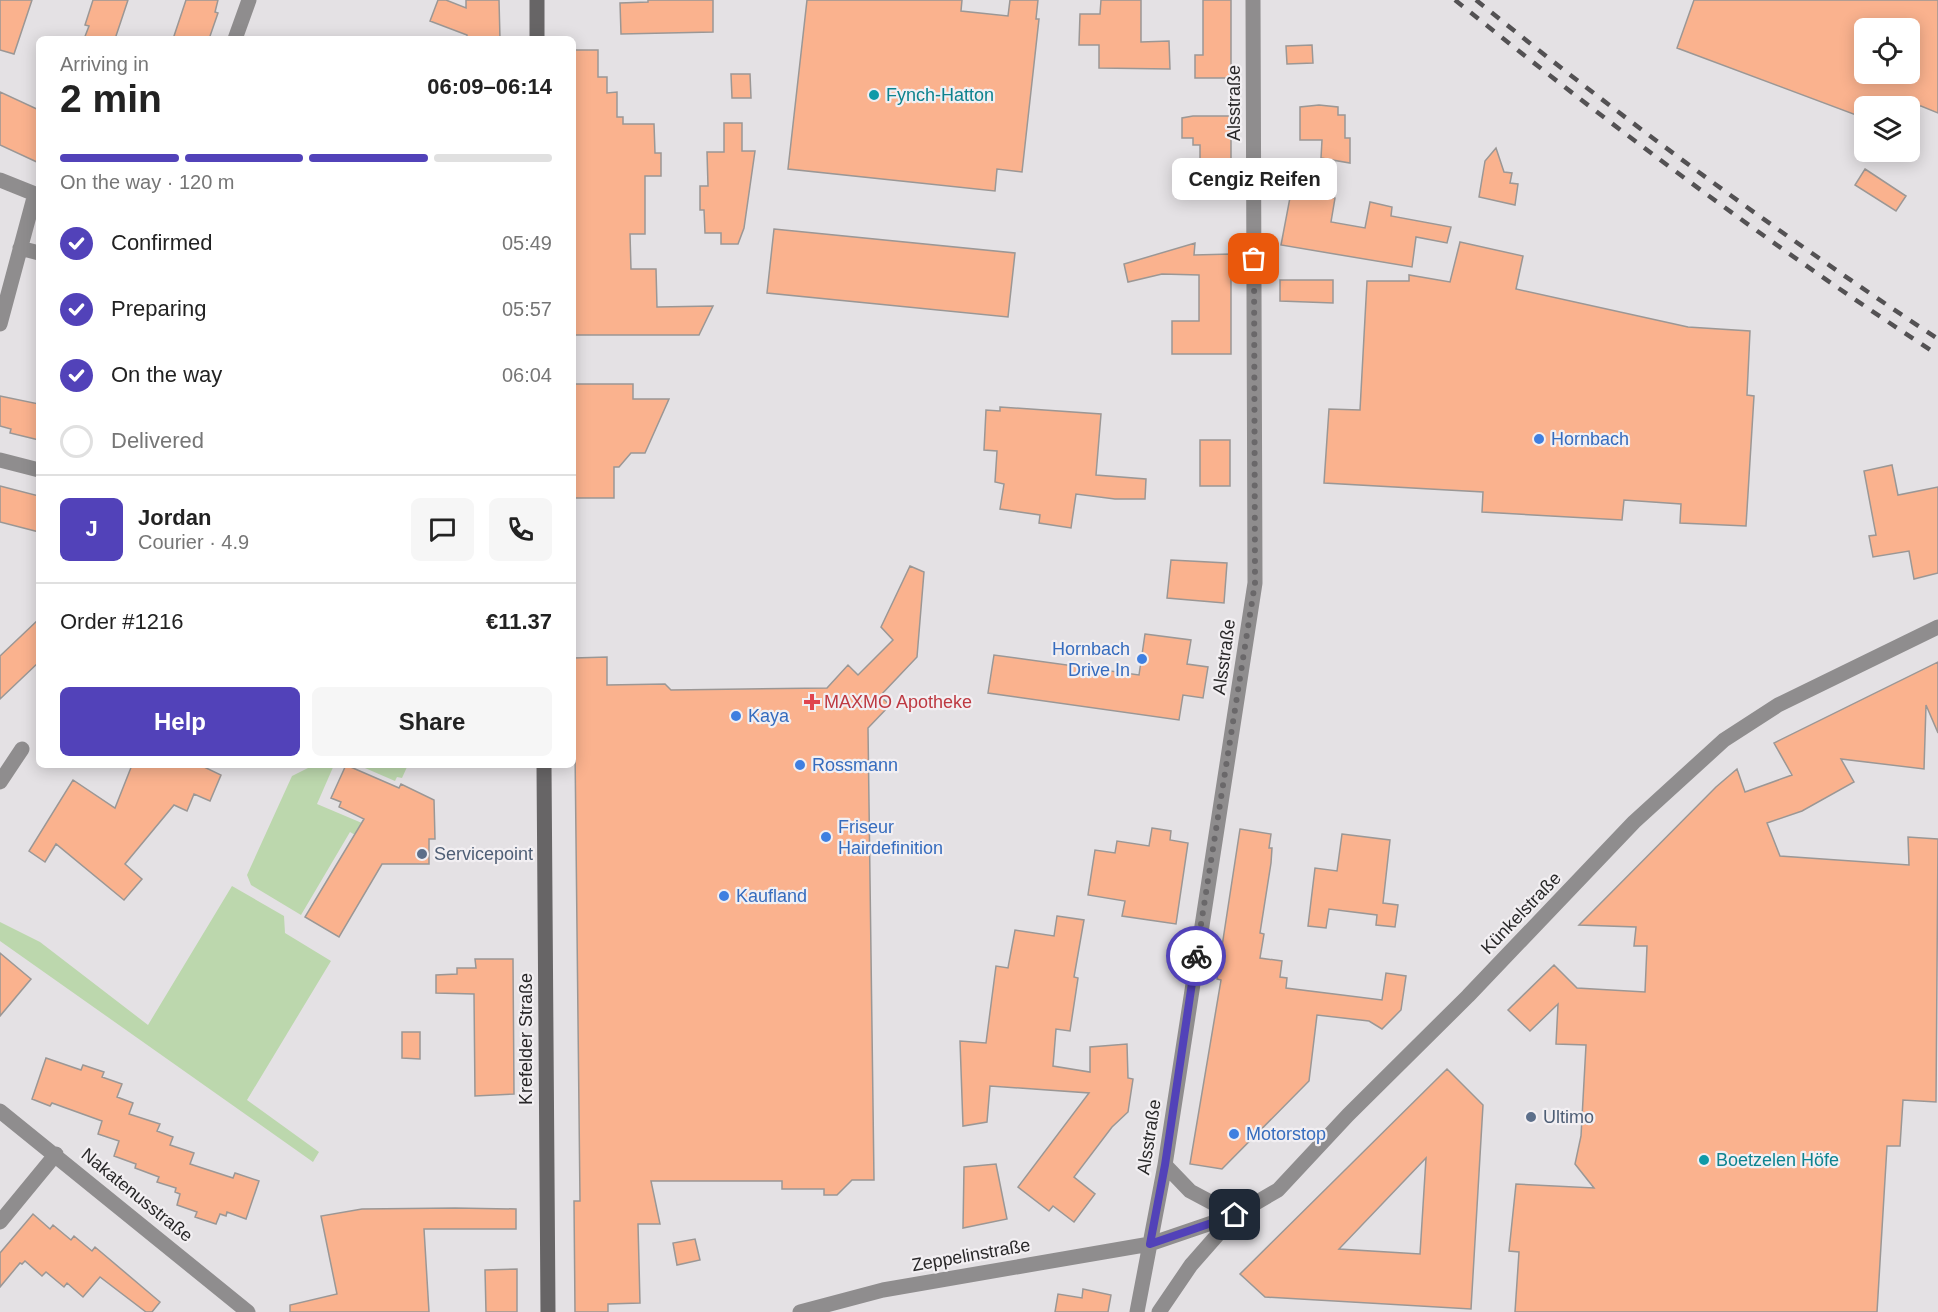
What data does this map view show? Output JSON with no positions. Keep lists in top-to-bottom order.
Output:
{
  "streets": {
    "main road": ["Krefelder Straße"],
    "street": [
      "Alsstraße",
      "Künkelstraße",
      "Nakatenusstraße",
      "Zeppelinstraße"
    ]
  },
  "crossings": [
    ["Alsstraße", "Künkelstraße"],
    ["Alsstraße", "Zeppelinstraße"],
    ["Künkelstraße", "Zeppelinstraße"]
  ],
  "places": {
    "other": [
      "Fynch-Hatton",
      "Cengiz Reifen",
      "Hornbach",
      "Hornbach Drive In",
      "Kaya",
      "Rossmann",
      "Friseur Hairdefinition",
      "Servicepoint",
      "Kaufland",
      "Ultimo",
      "Motorstop",
      "Boetzelen Höfe"
    ],
    "health": ["MAXMO Apotheke"]
  },
  "page": {
    "heading": ["2 min", "Arriving in", "06:09–06:14"],
    "panel": [
      "Jordan",
      "Courier · 4.9",
      "Order #1216",
      "€11.37"
    ],
    "bar": "On the way · 120 m",
    "bubble": "Cengiz Reifen",
    "list": [
      ["Confirmed", "05:49"],
      ["Preparing", "05:57"],
      ["On the way", "06:04"],
      "Delivered"
    ],
    "round": "J",
    "buttons": ["Help", "Share"]
  }
}
